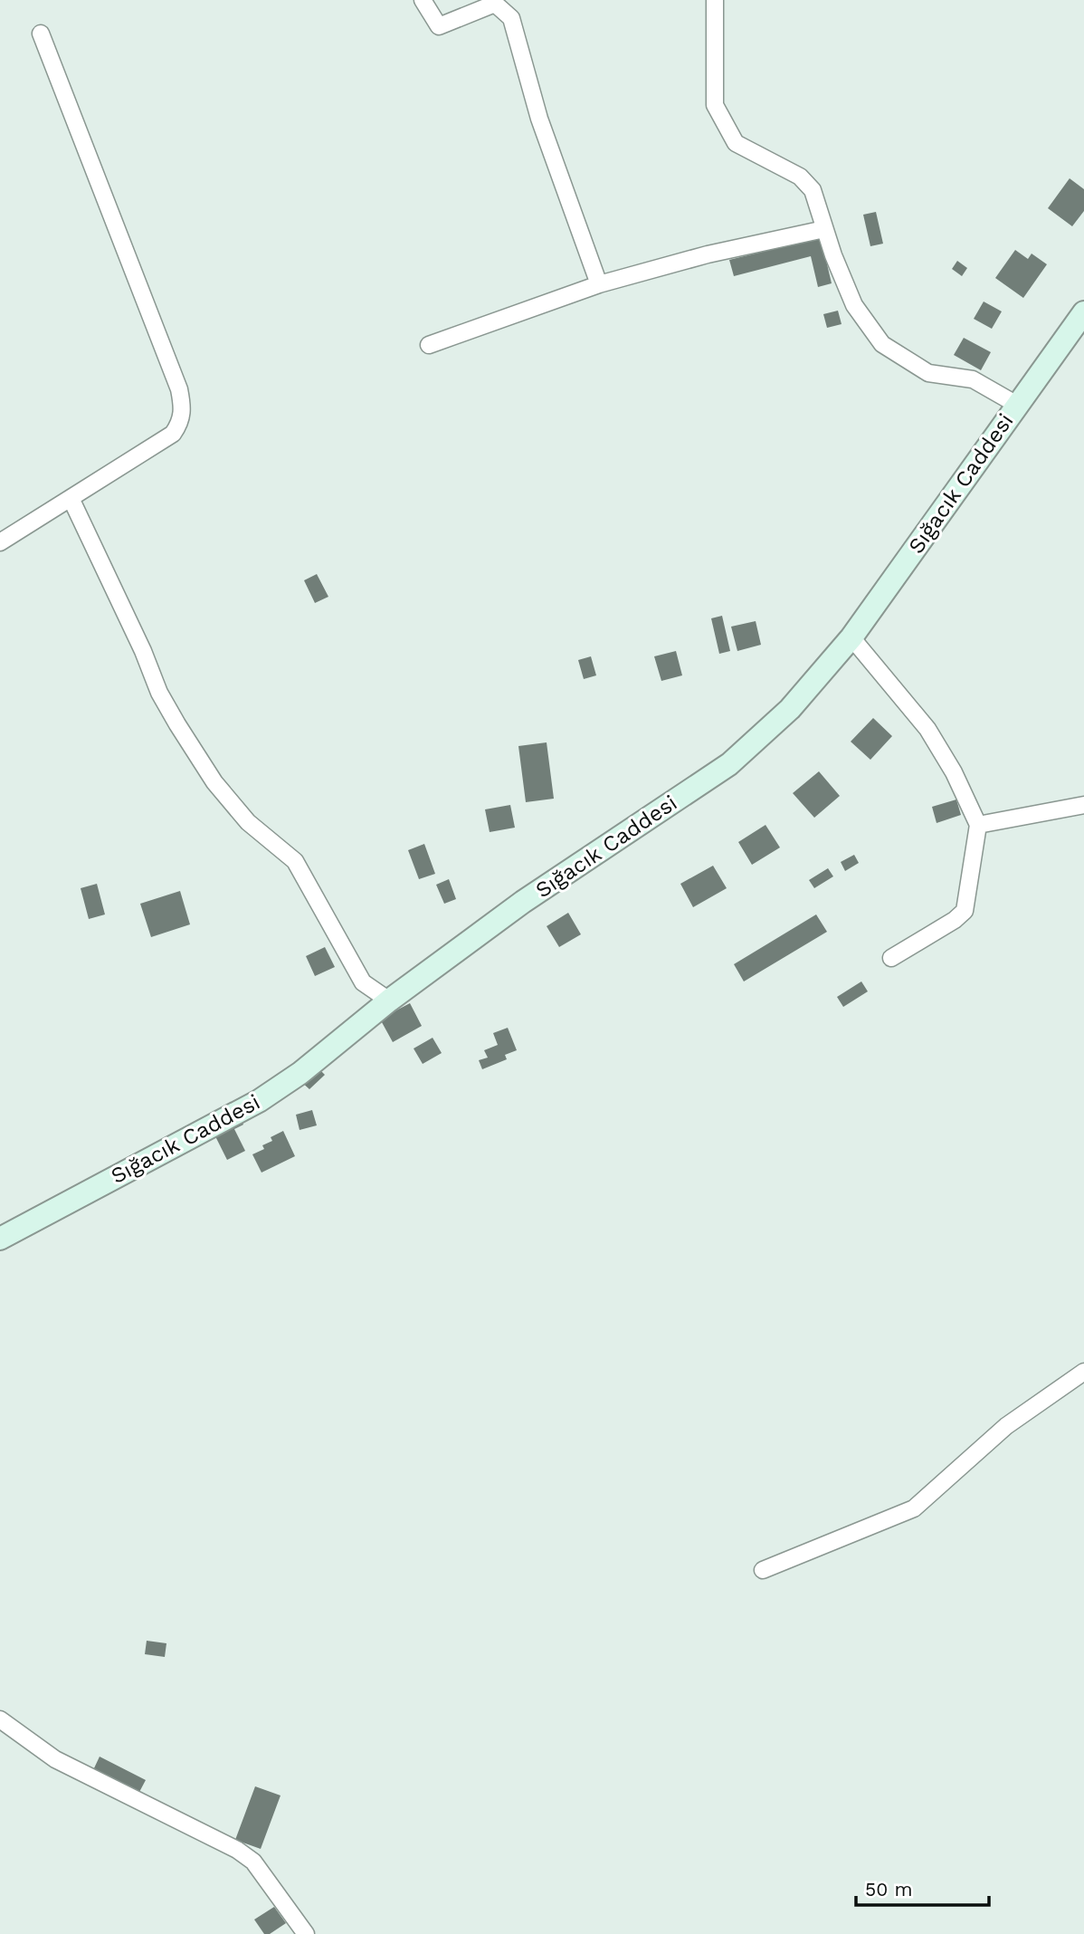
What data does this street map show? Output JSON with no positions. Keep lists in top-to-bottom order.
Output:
{
  "streets": {
    "main road": ["Sığacık Caddesi"]
  },
  "scale_bar": "50 m"
}
